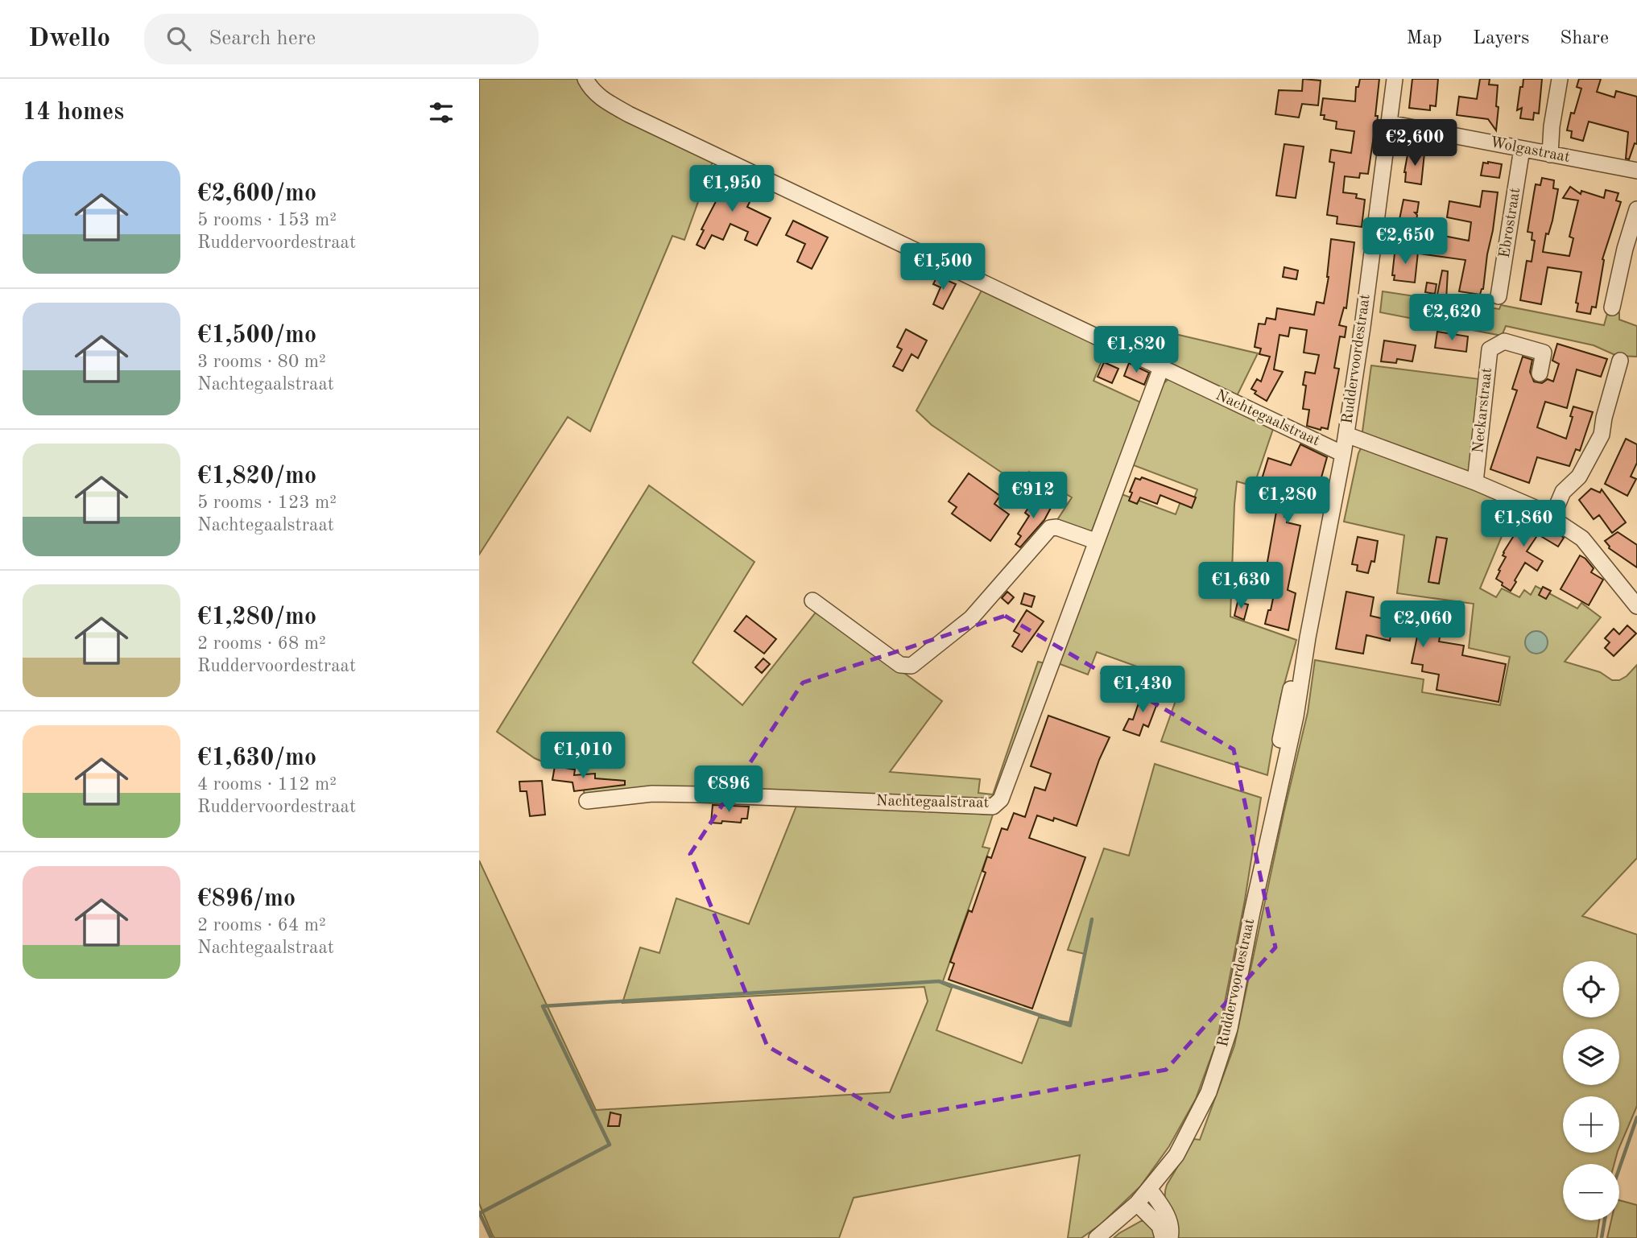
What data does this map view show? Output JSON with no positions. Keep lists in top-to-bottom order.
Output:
{
  "streets": {
    "street": [
      "Wolgastraat",
      "Ebrostraat",
      "Ruddervoordestraat",
      "Neckarstraat",
      "Nachtegaalstraat"
    ]
  },
  "crossings": [
    ["Wolgastraat", "Ebrostraat"],
    ["Wolgastraat", "Ruddervoordestraat"],
    ["Ruddervoordestraat", "Nachtegaalstraat"]
  ],
  "page": {
    "header": "Dwello",
    "search": "Search here",
    "nav": ["Map", "Layers", "Share"],
    "heading": "14 homes",
    "price": [
      "€2,600",
      "€1,950",
      "€2,650",
      "€1,500",
      "€2,620",
      "€1,820",
      "€912",
      "€1,280",
      "€1,860",
      "€1,630",
      "€2,060",
      "€1,430",
      "€1,010",
      "€896"
    ],
    "list": [
      {
        "name": "€2,600/mo",
        "note": "5 rooms · 153 m² · Ruddervoordestraat"
      },
      {
        "name": "€1,500/mo",
        "note": "3 rooms · 80 m² · Nachtegaalstraat"
      },
      {
        "name": "€1,820/mo",
        "note": "5 rooms · 123 m² · Nachtegaalstraat"
      },
      {
        "name": "€1,280/mo",
        "note": "2 rooms · 68 m² · Ruddervoordestraat"
      },
      {
        "name": "€1,630/mo",
        "note": "4 rooms · 112 m² · Ruddervoordestraat"
      },
      {
        "name": "€896/mo",
        "note": "2 rooms · 64 m² · Nachtegaalstraat"
      }
    ],
    "map_buttons": ["+", "−"]
  }
}
